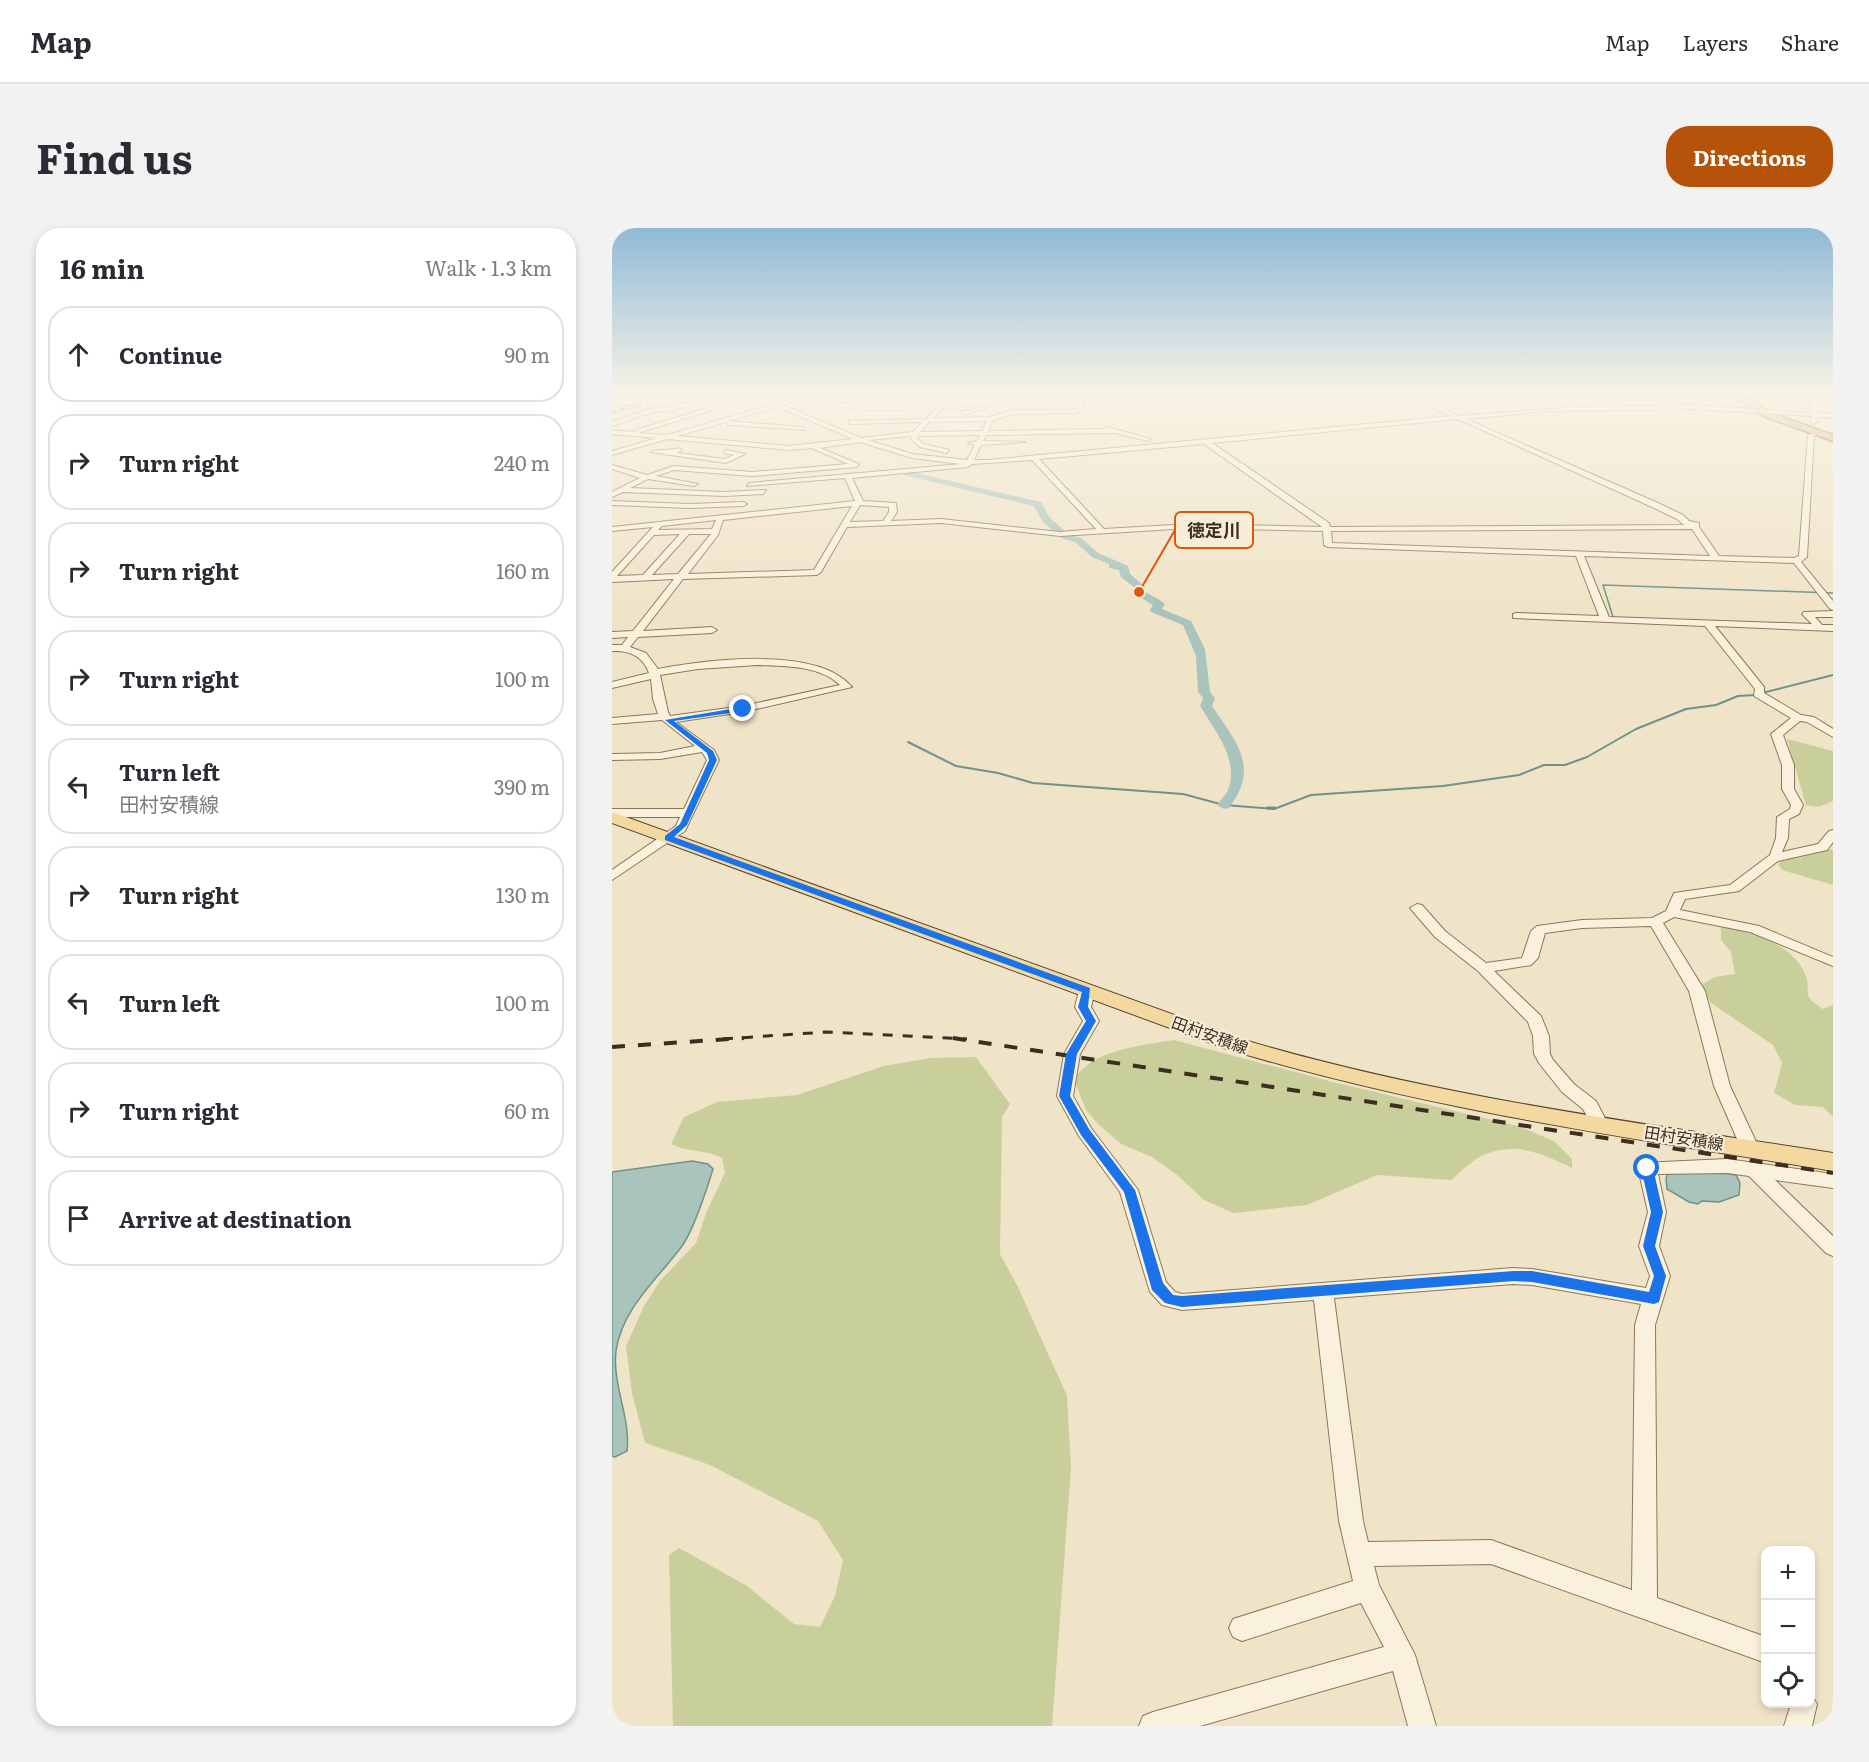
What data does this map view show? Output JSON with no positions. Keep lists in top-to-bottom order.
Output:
{
  "streets": {
    "main road": ["田村安積線"]
  },
  "places": ["徳定川"],
  "page": {
    "header": "Map",
    "nav": ["Map", "Layers", "Share"],
    "title": "Find us",
    "buttons": "Directions",
    "heading": ["16 min", "Walk · 1.3 km"],
    "list": [
      ["Continue", "90 m"],
      ["Turn right", "240 m"],
      ["Turn right", "160 m"],
      ["Turn right", "100 m"],
      ["Turn left", "田村安積線", "390 m"],
      ["Turn right", "130 m"],
      ["Turn left", "100 m"],
      ["Turn right", "60 m"],
      "Arrive at destination"
    ],
    "map_buttons": ["+", "−"]
  }
}
